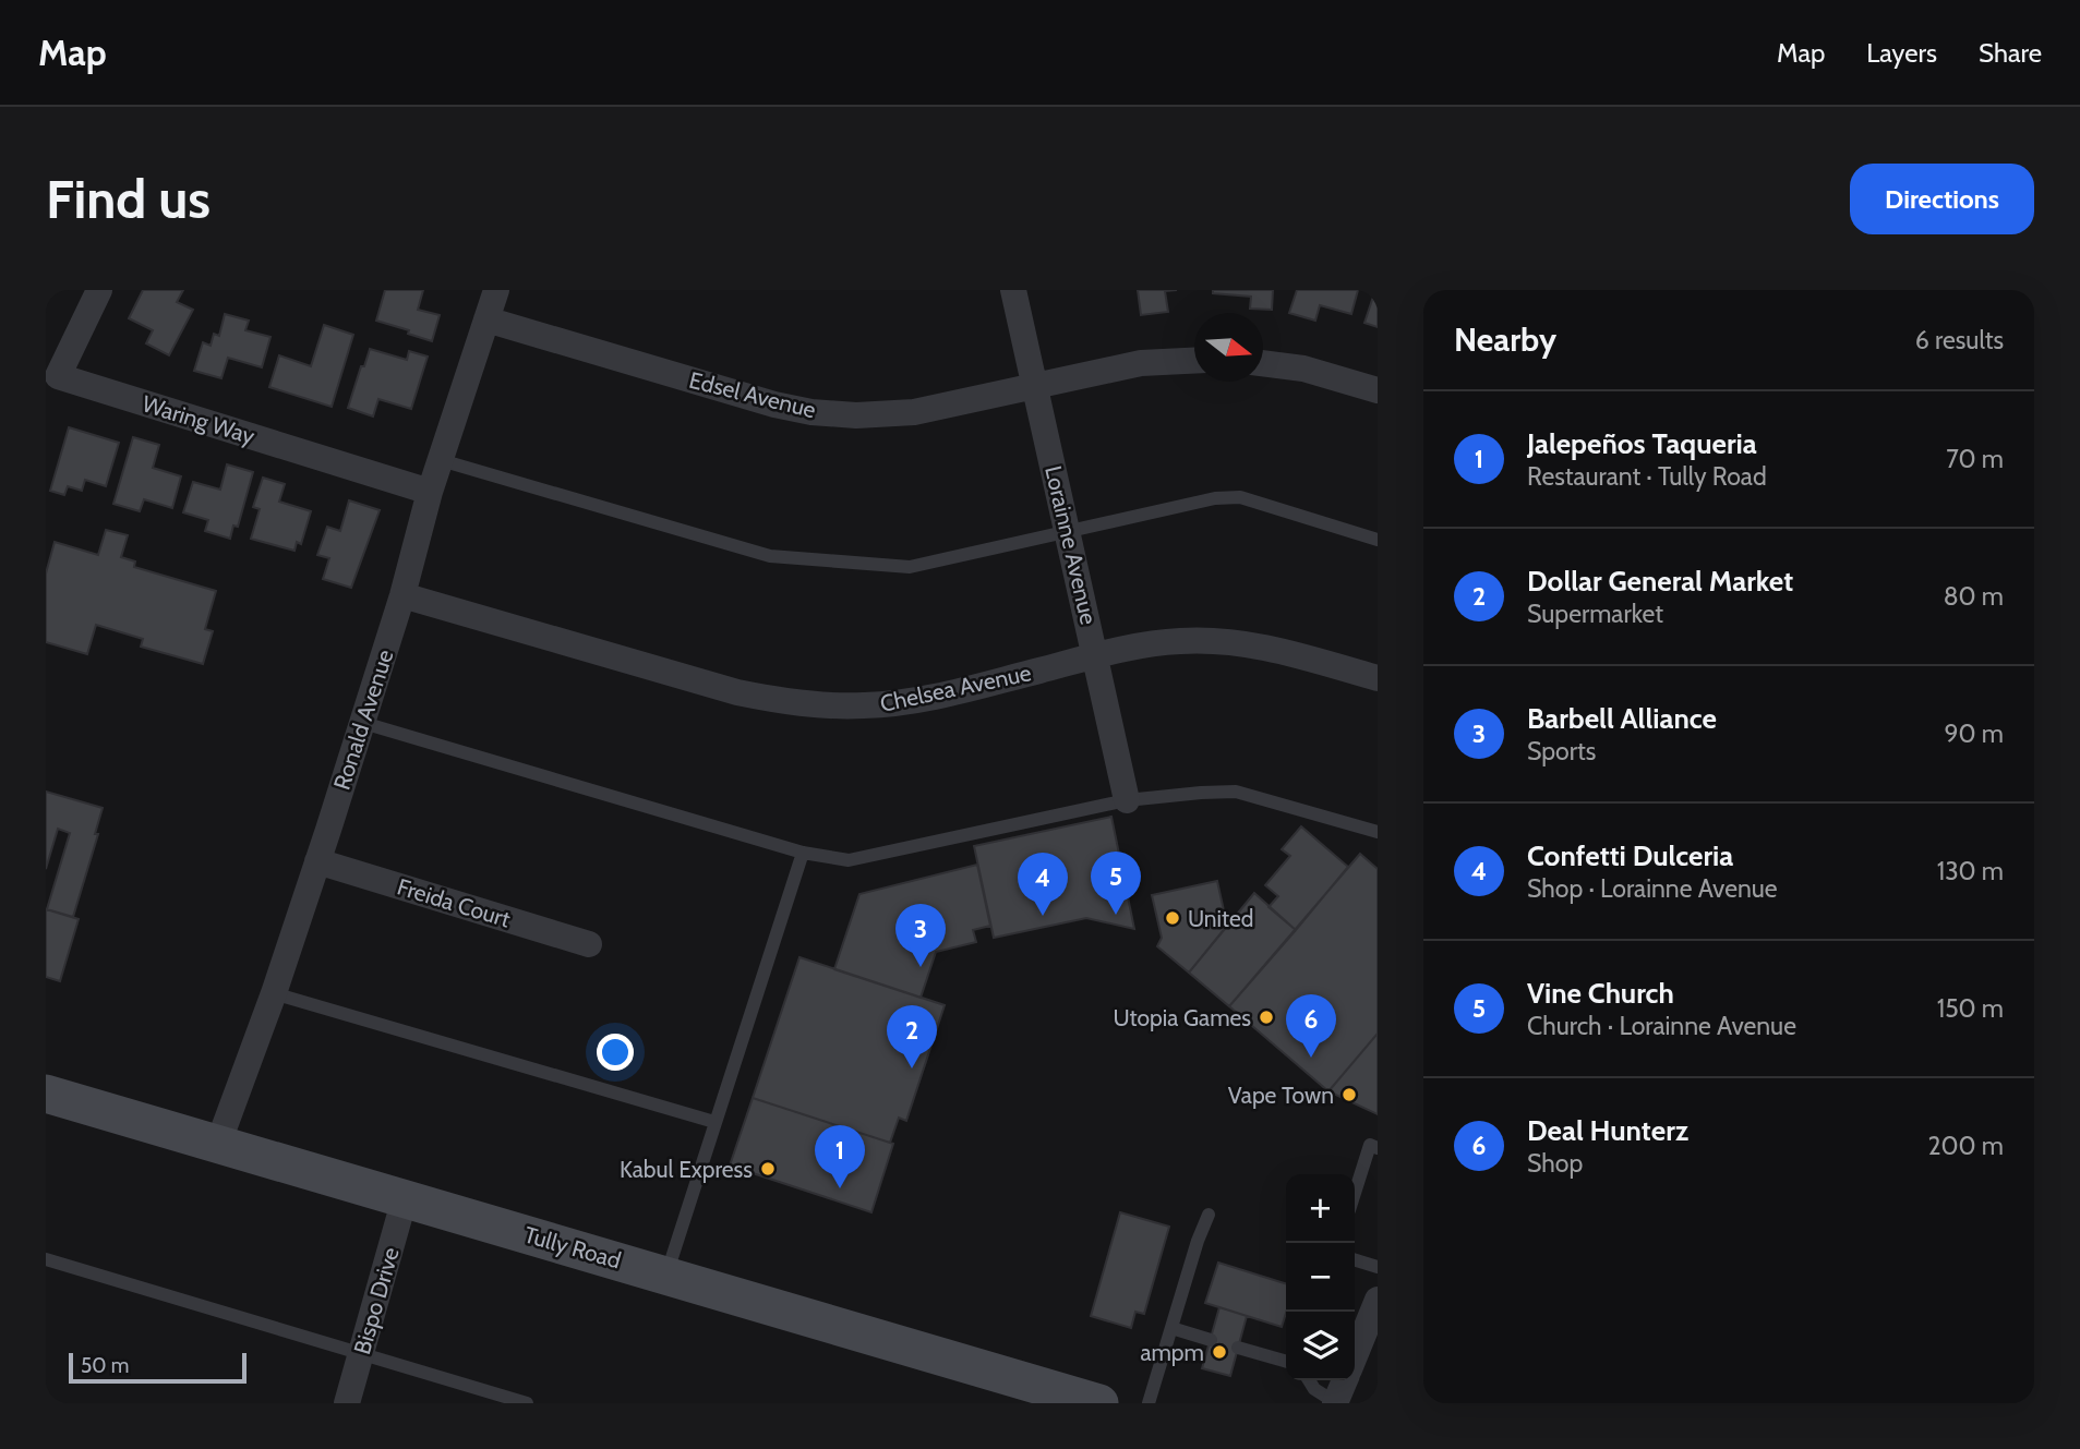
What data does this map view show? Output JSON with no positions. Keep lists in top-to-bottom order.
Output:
{
  "streets": {
    "main road": ["Tully Road"],
    "street": [
      "Edsel Avenue",
      "Waring Way",
      "Lorainne Avenue",
      "Chelsea Avenue",
      "Ronald Avenue",
      "Freida Court",
      "Bispo Drive"
    ]
  },
  "crossings": [
    ["Edsel Avenue", "Lorainne Avenue"],
    ["Edsel Avenue", "Ronald Avenue"],
    ["Waring Way", "Ronald Avenue"],
    ["Lorainne Avenue", "Chelsea Avenue"],
    ["Chelsea Avenue", "Ronald Avenue"],
    ["Ronald Avenue", "Freida Court"],
    ["Ronald Avenue", "Tully Road"],
    ["Tully Road", "Bispo Drive"]
  ],
  "places": [
    "United",
    "Utopia Games",
    "Vape Town",
    "Kabul Express",
    "ampm"
  ],
  "scale_bar": "50 m",
  "north": "right",
  "page": {
    "header": "Map",
    "nav": ["Map", "Layers", "Share"],
    "buttons": "Directions",
    "title": "Find us",
    "heading": ["Nearby", "6 results"],
    "list": [
      {
        "mark": "1",
        "name": "Jalepeños Taqueria",
        "note": "Restaurant · Tully Road",
        "value": "70 m"
      },
      {
        "mark": "2",
        "name": "Dollar General Market",
        "note": "Supermarket",
        "value": "80 m"
      },
      {
        "mark": "3",
        "name": "Barbell Alliance",
        "note": "Sports",
        "value": "90 m"
      },
      {
        "mark": "4",
        "name": "Confetti Dulceria",
        "note": "Shop · Lorainne Avenue",
        "value": "130 m"
      },
      {
        "mark": "5",
        "name": "Vine Church",
        "note": "Church · Lorainne Avenue",
        "value": "150 m"
      },
      {
        "mark": "6",
        "name": "Deal Hunterz",
        "note": "Shop",
        "value": "200 m"
      }
    ],
    "pins": [
      "5",
      "4",
      "3",
      "6",
      "2",
      "1"
    ],
    "map_buttons": ["+", "−"],
    "scale": "50 m"
  }
}
